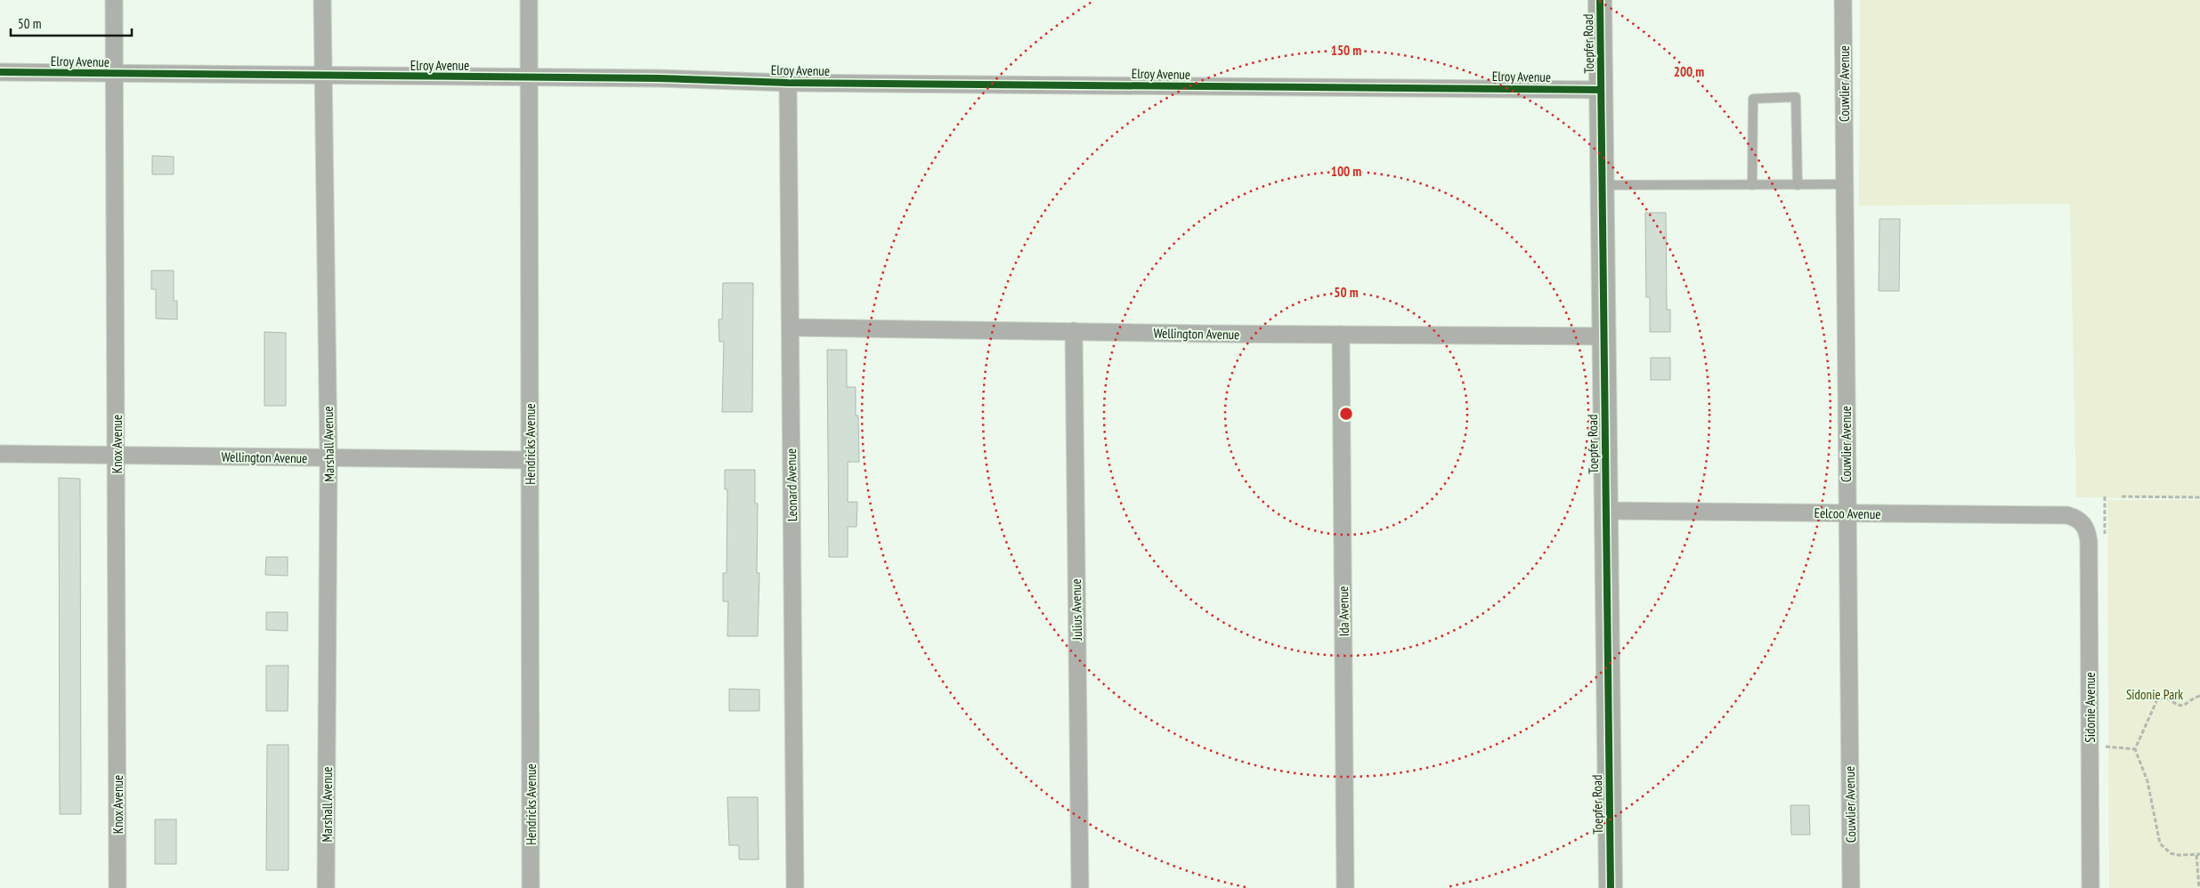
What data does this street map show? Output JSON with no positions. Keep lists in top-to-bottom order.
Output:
{
  "streets": {
    "street": [
      "Toepfer Road",
      "Elroy Avenue",
      "Couwlier Avenue",
      "Wellington Avenue",
      "Knox Avenue",
      "Marshall Avenue",
      "Hendricks Avenue",
      "Leonard Avenue",
      "Eelcoo Avenue",
      "Julius Avenue",
      "Ida Avenue",
      "Sidonie Avenue"
    ]
  },
  "crossings": [
    ["Toepfer Road", "Elroy Avenue"],
    ["Toepfer Road", "Wellington Avenue"],
    ["Toepfer Road", "Eelcoo Avenue"],
    ["Elroy Avenue", "Knox Avenue"],
    ["Elroy Avenue", "Marshall Avenue"],
    ["Elroy Avenue", "Hendricks Avenue"],
    ["Elroy Avenue", "Leonard Avenue"],
    ["Couwlier Avenue", "Eelcoo Avenue"],
    ["Wellington Avenue", "Knox Avenue"],
    ["Wellington Avenue", "Marshall Avenue"],
    ["Wellington Avenue", "Hendricks Avenue"],
    ["Wellington Avenue", "Leonard Avenue"],
    ["Wellington Avenue", "Julius Avenue"],
    ["Wellington Avenue", "Ida Avenue"],
    ["Eelcoo Avenue", "Sidonie Avenue"]
  ],
  "parks": ["Sidonie Park"],
  "scale_bar": "50 m",
  "rings": [
    "150 m",
    "200 m",
    "100 m",
    "50 m"
  ]
}
